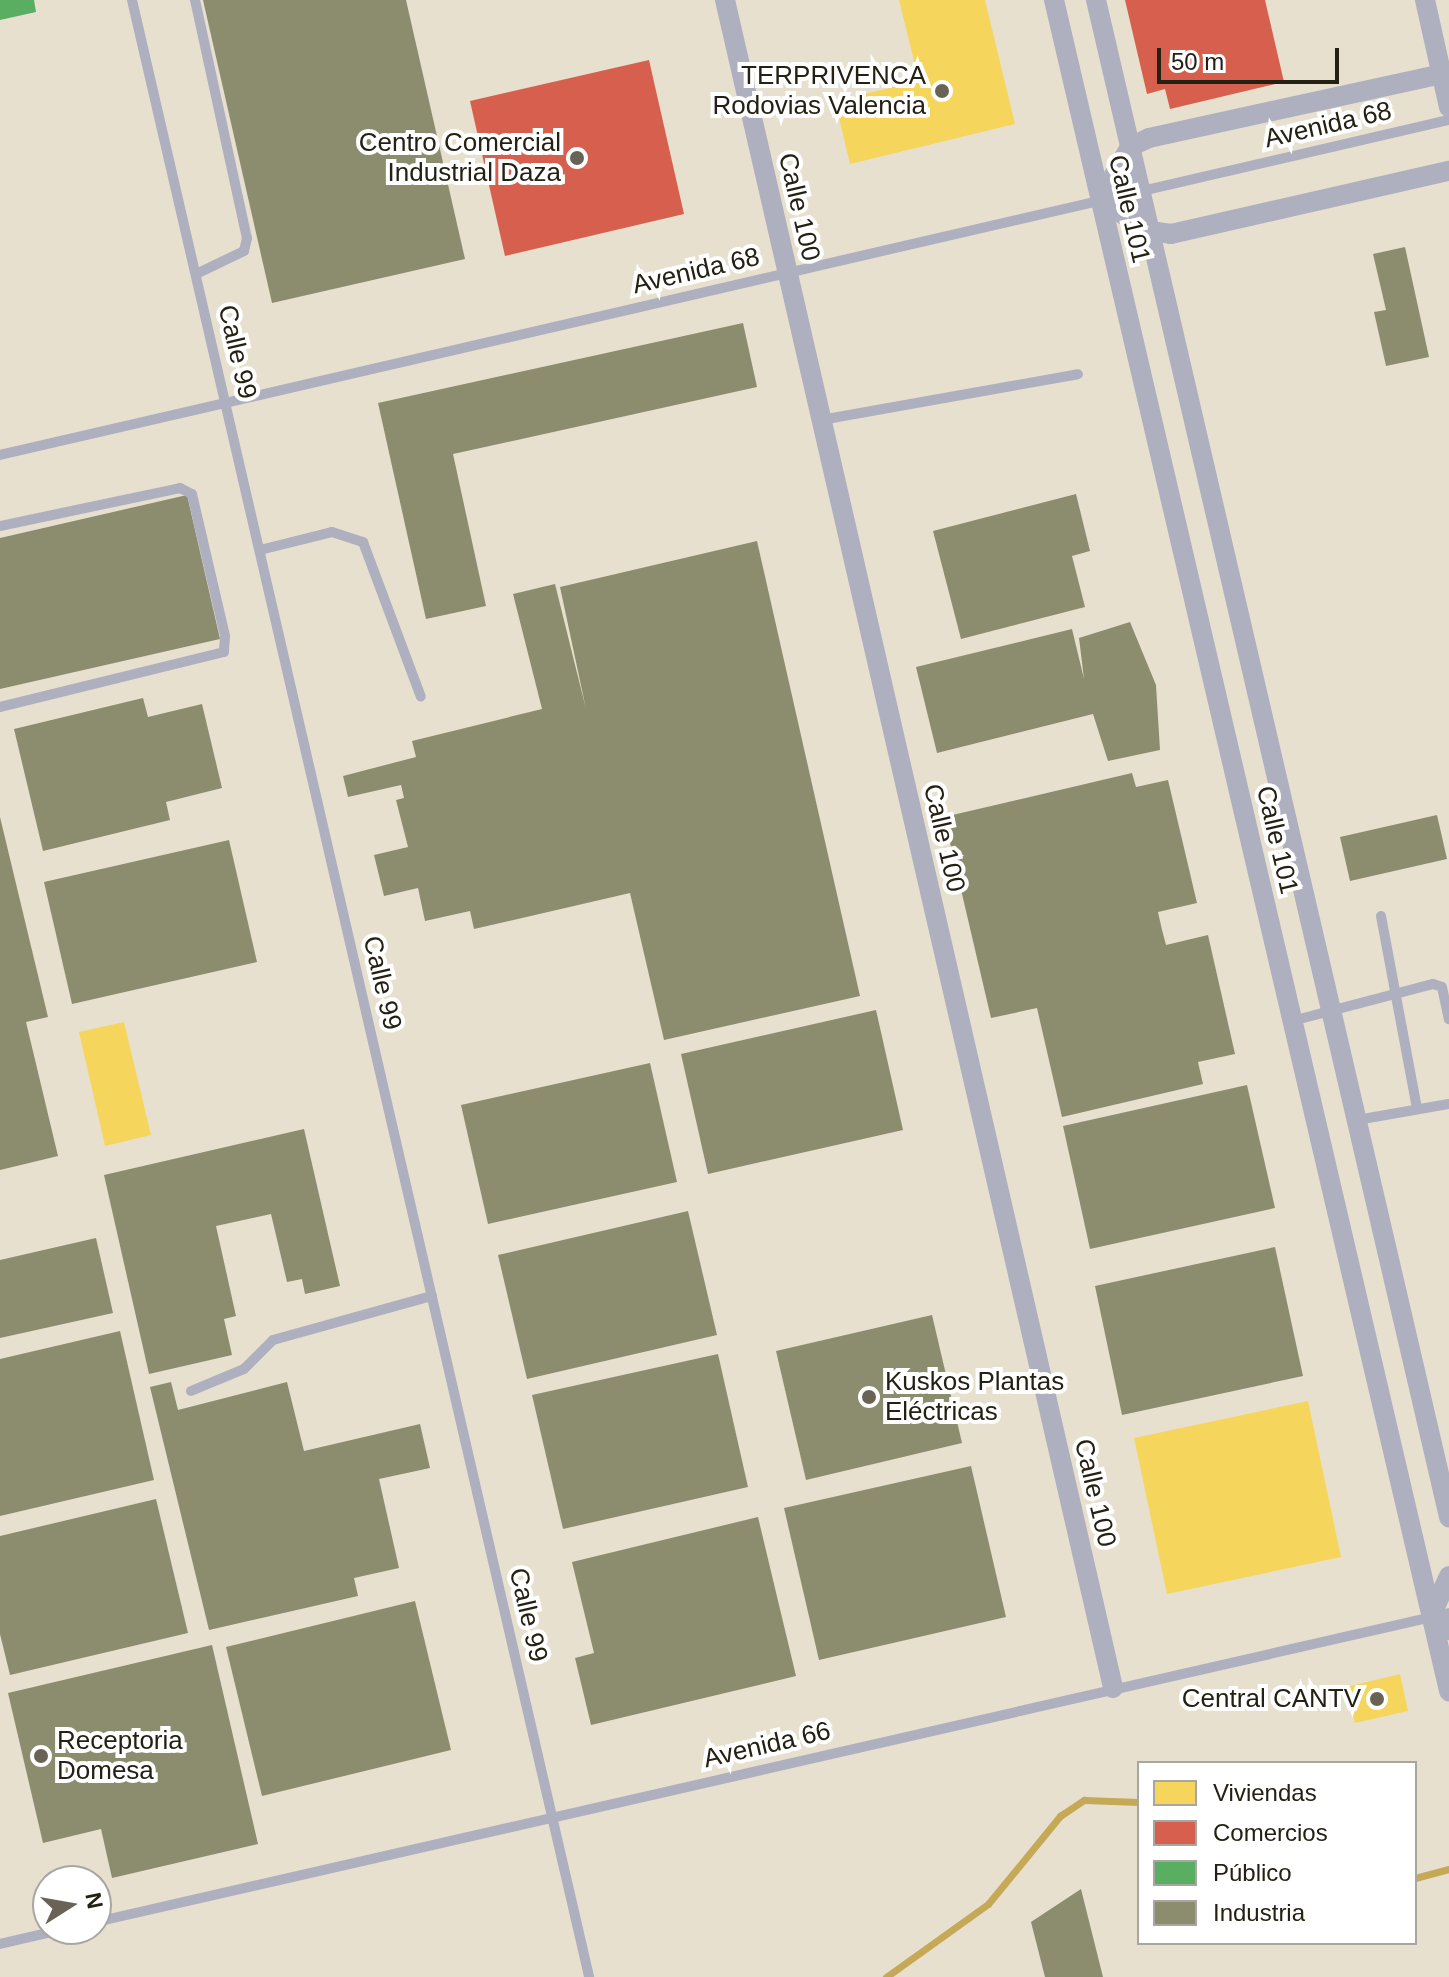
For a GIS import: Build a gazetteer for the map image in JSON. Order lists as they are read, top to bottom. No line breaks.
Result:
{"streets":{"street":["Calle 100","Calle 101"],"lane":["Avenida 68","Calle 99","Avenida 66"]},"crossings":[["Avenida 68","Calle 100"],["Avenida 68","Calle 101"],["Avenida 68","Calle 99"],["Calle 100","Avenida 66"],["Calle 101","Avenida 66"],["Calle 99","Avenida 66"]],"places":["TERPRIVENCA Rodovias Valencia","Centro Comercial Industrial Daza","Kuskos Plantas Eléctricas","Central CANTV","Receptoria Domesa"],"legend":["Viviendas","Comercios","Público","Industria"],"scale_bar":"50 m","north":"right"}
